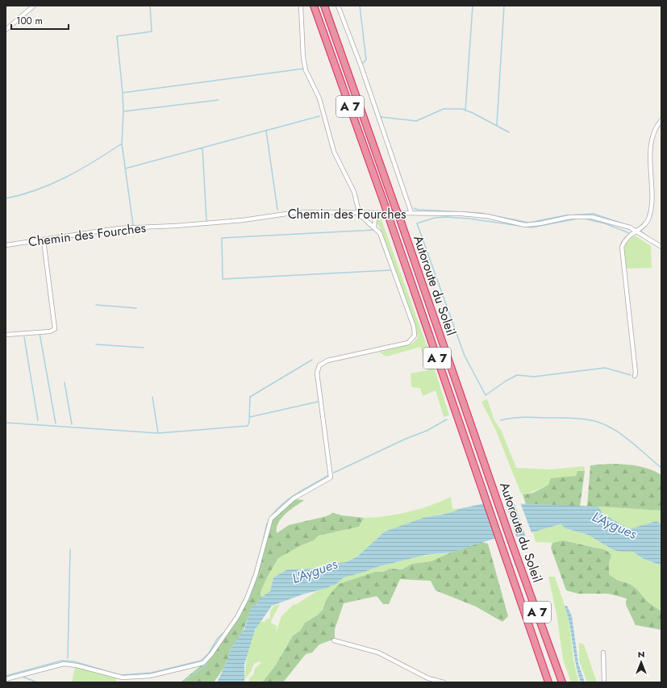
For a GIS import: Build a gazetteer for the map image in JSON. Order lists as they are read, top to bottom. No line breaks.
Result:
{"streets":{"highway":["A 7","Autoroute du Soleil"],"street":["Chemin des Fourches"]},"water":["L'Aygues"],"scale_bar":"100 m","north":"top"}
